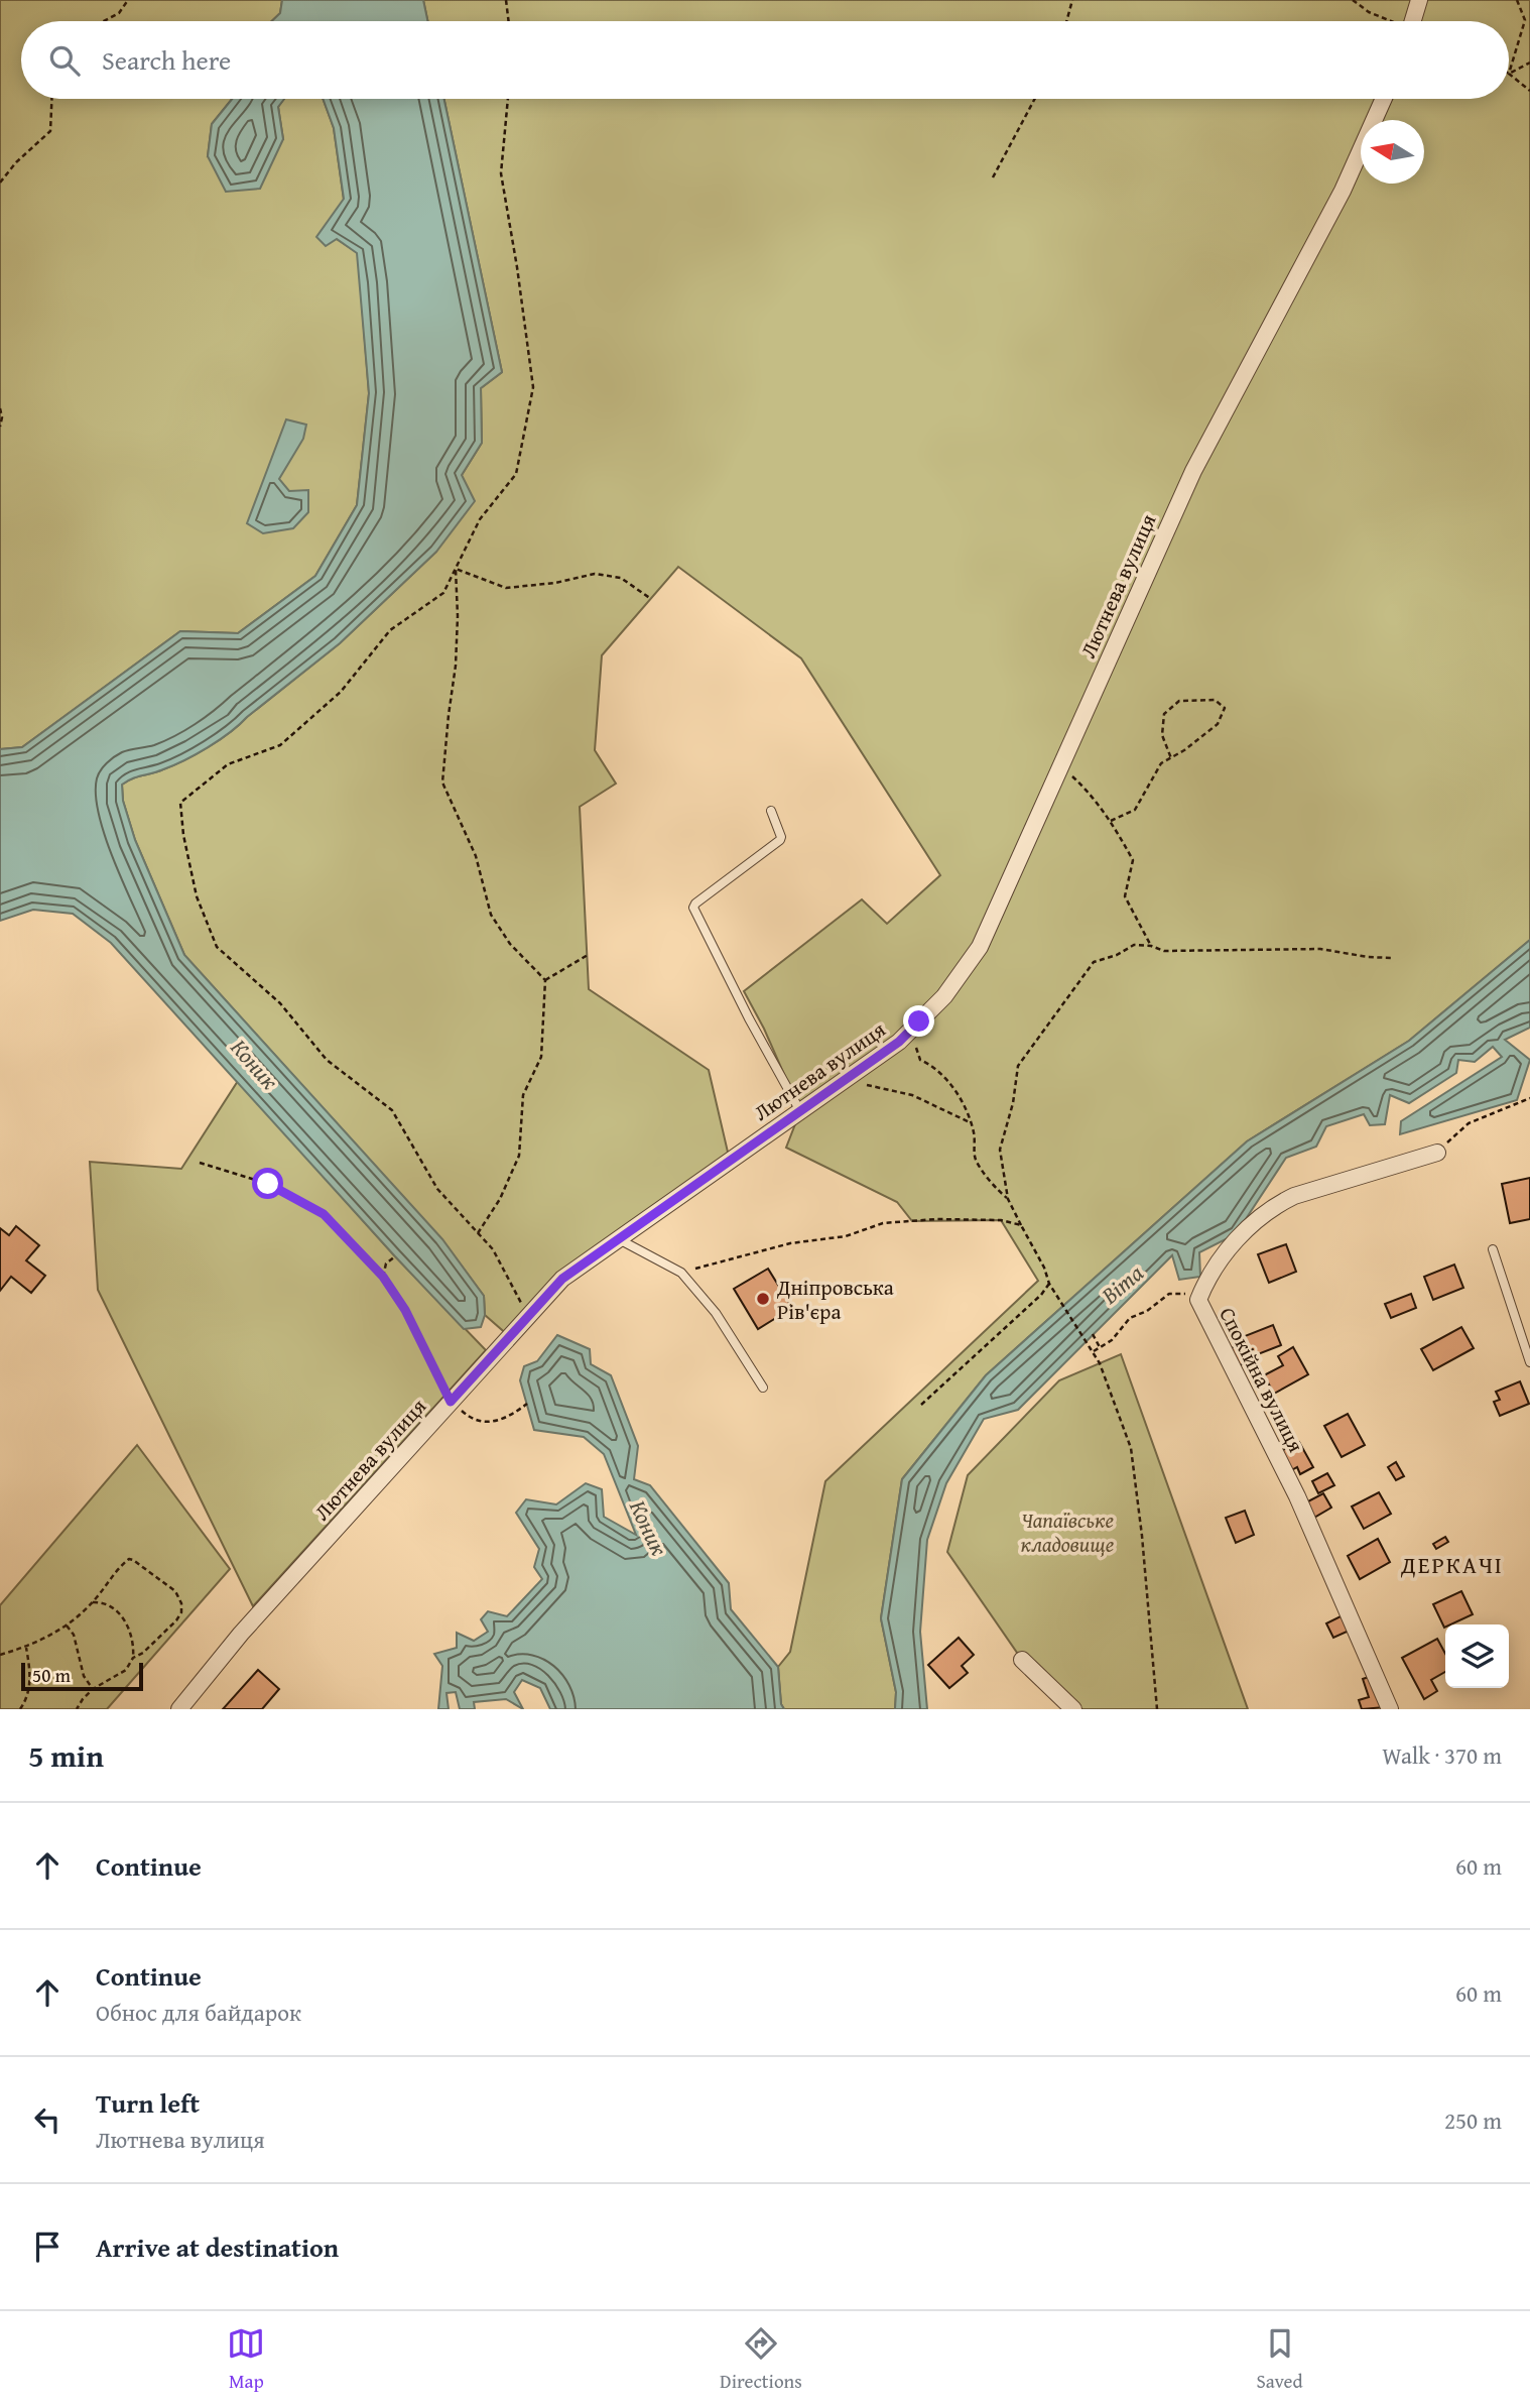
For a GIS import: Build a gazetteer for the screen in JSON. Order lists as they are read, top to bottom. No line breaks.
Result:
{"streets":{"street":["Лютнева вулиця","Спокійна вулиця"]},"districts":["ДЕРКАЧІ"],"water":["Коник","Віта"],"parks":["Чапаївське кладовище"],"places":["Дніпровська Рів'єра"],"scale_bar":"50 m","north":"left","page":{"search":"Search here","scale":"50 m","heading":["5 min","Walk · 370 m"],"list":[["Continue","60 m"],["Continue","Обнос для байдарок","60 m"],["Turn left","Лютнева вулиця","250 m"],"Arrive at destination"],"nav":["Map","Directions","Saved"]}}
